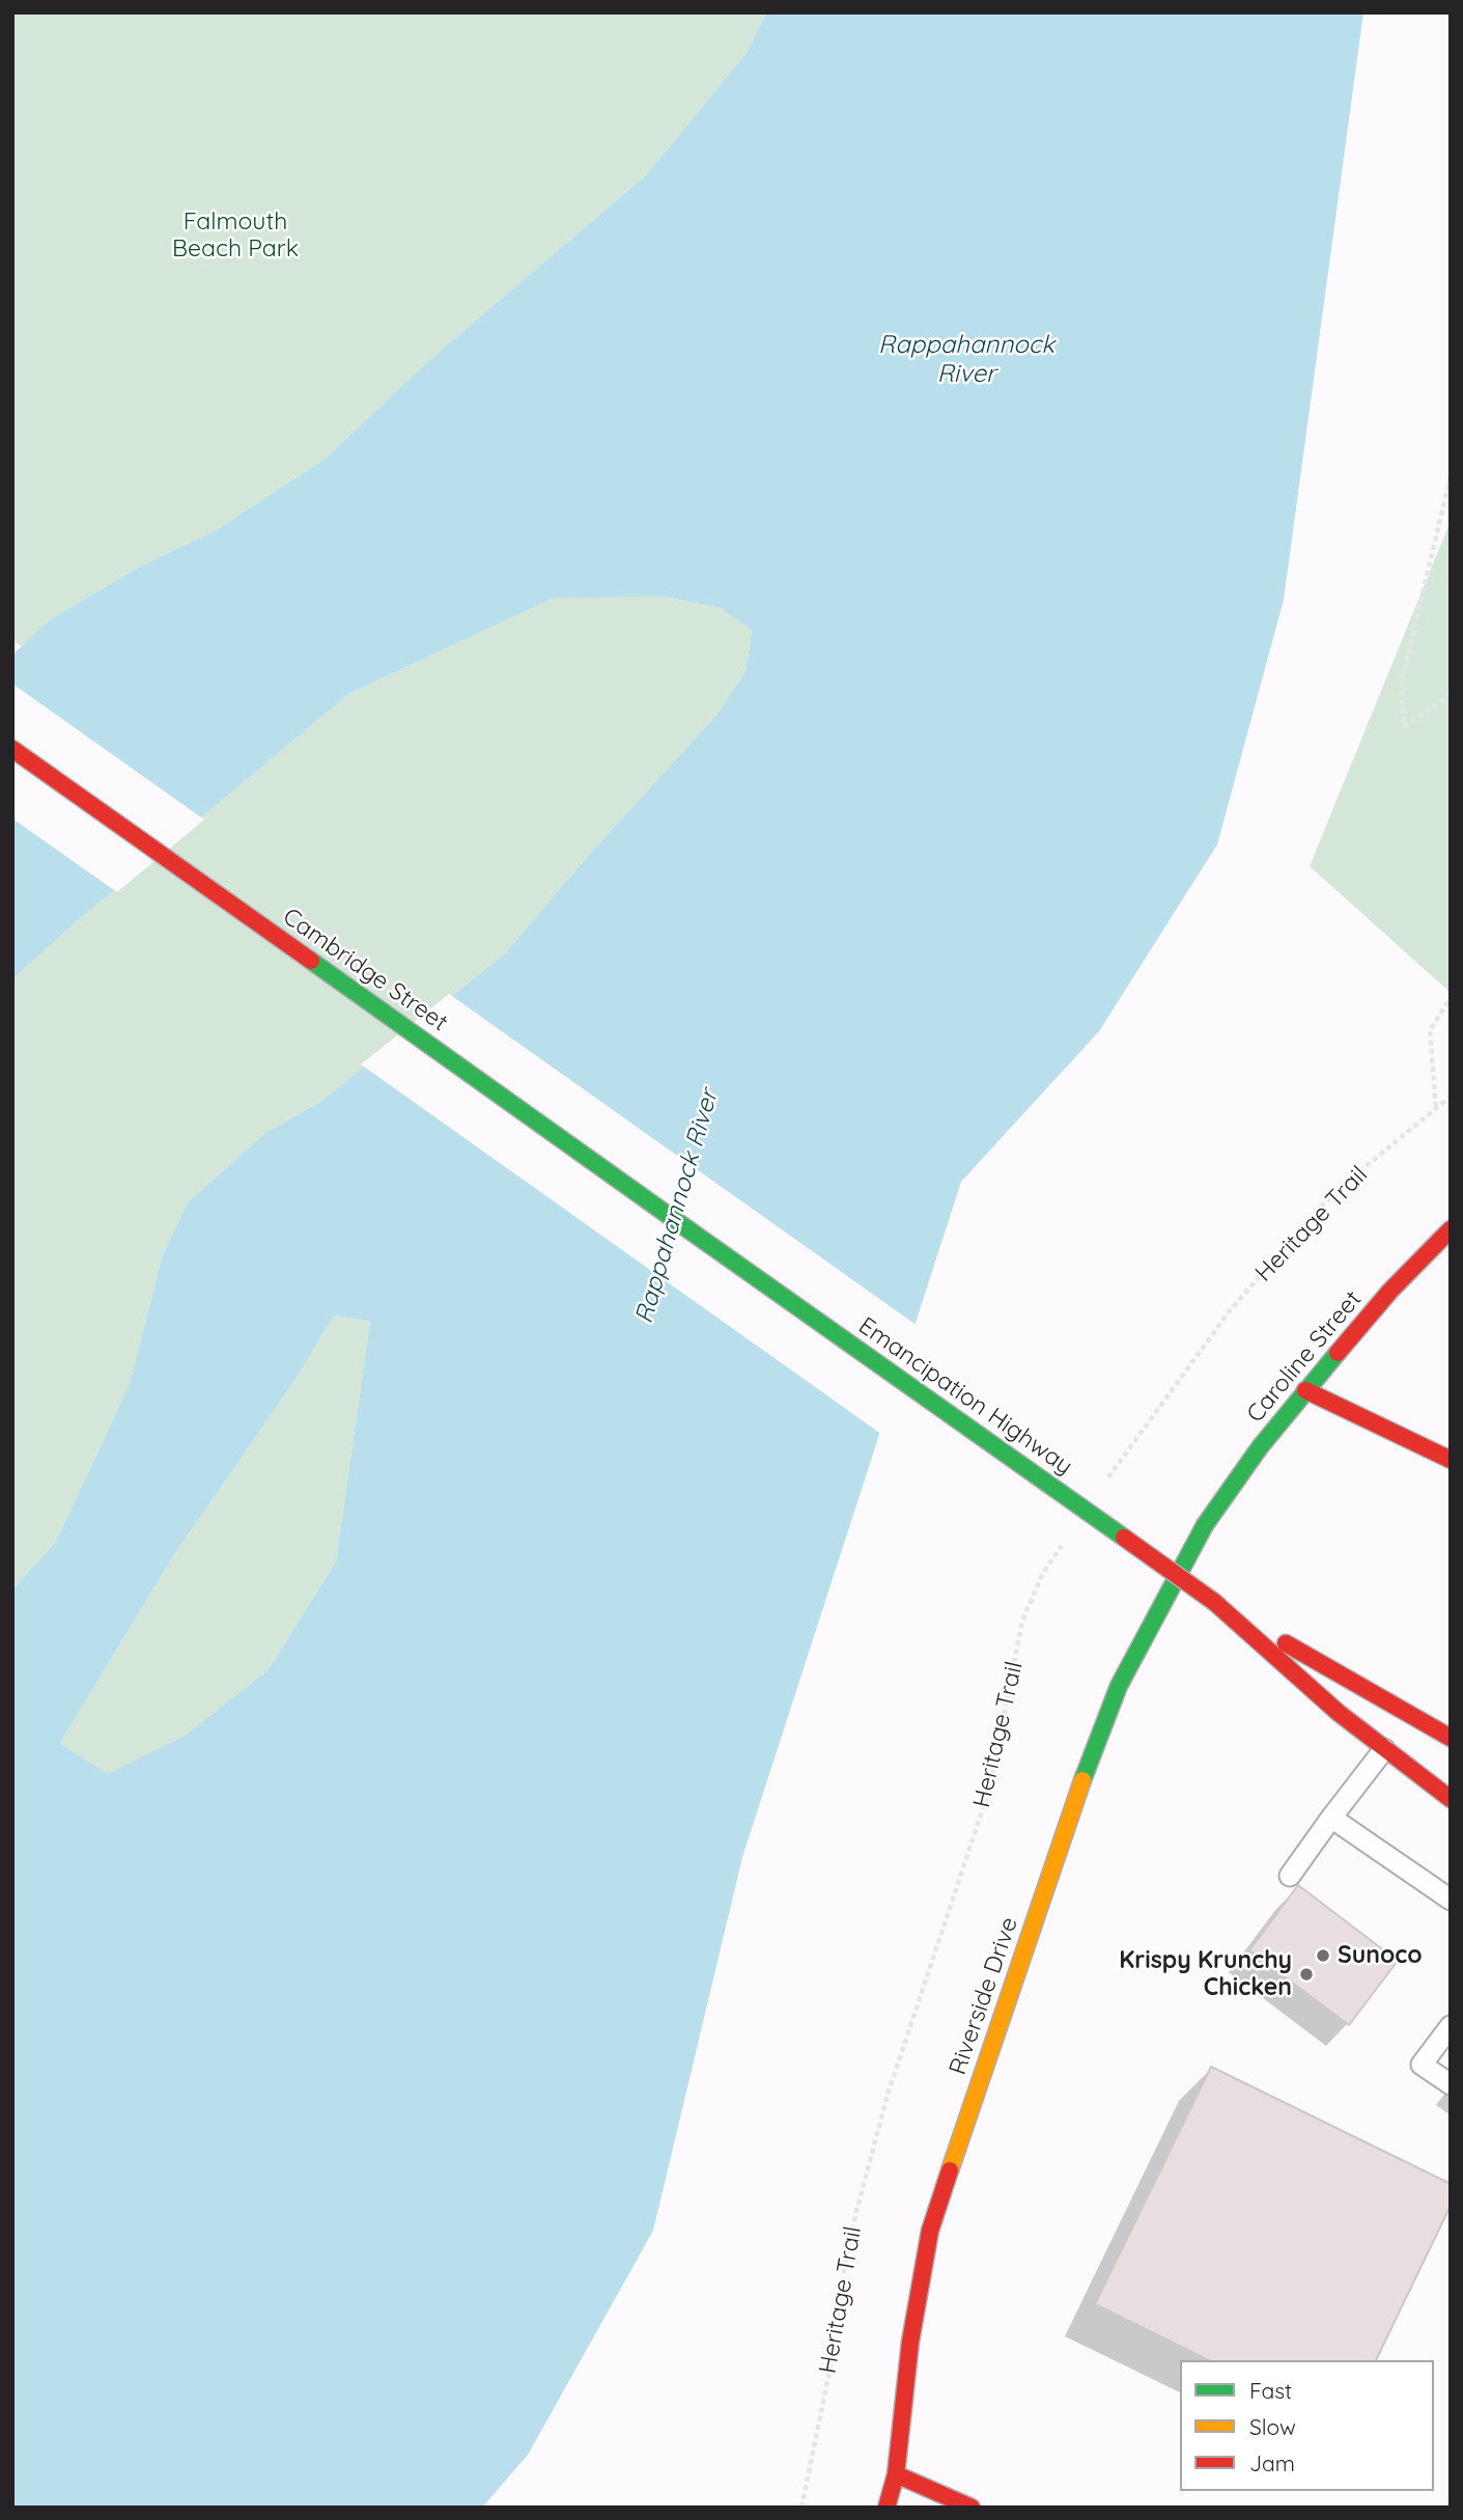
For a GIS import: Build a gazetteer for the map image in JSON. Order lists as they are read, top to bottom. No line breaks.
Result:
{"streets":{"main road":["Cambridge Street","Caroline Street","Emancipation Highway","Riverside Drive"],"path":["Heritage Trail"]},"crossings":[["Cambridge Street","Emancipation Highway"],["Caroline Street","Riverside Drive"]],"water":["Rappahannock River"],"parks":["Falmouth Beach Park"],"places":["Sunoco","Krispy Krunchy Chicken"],"legend":["Fast","Slow","Jam"]}
